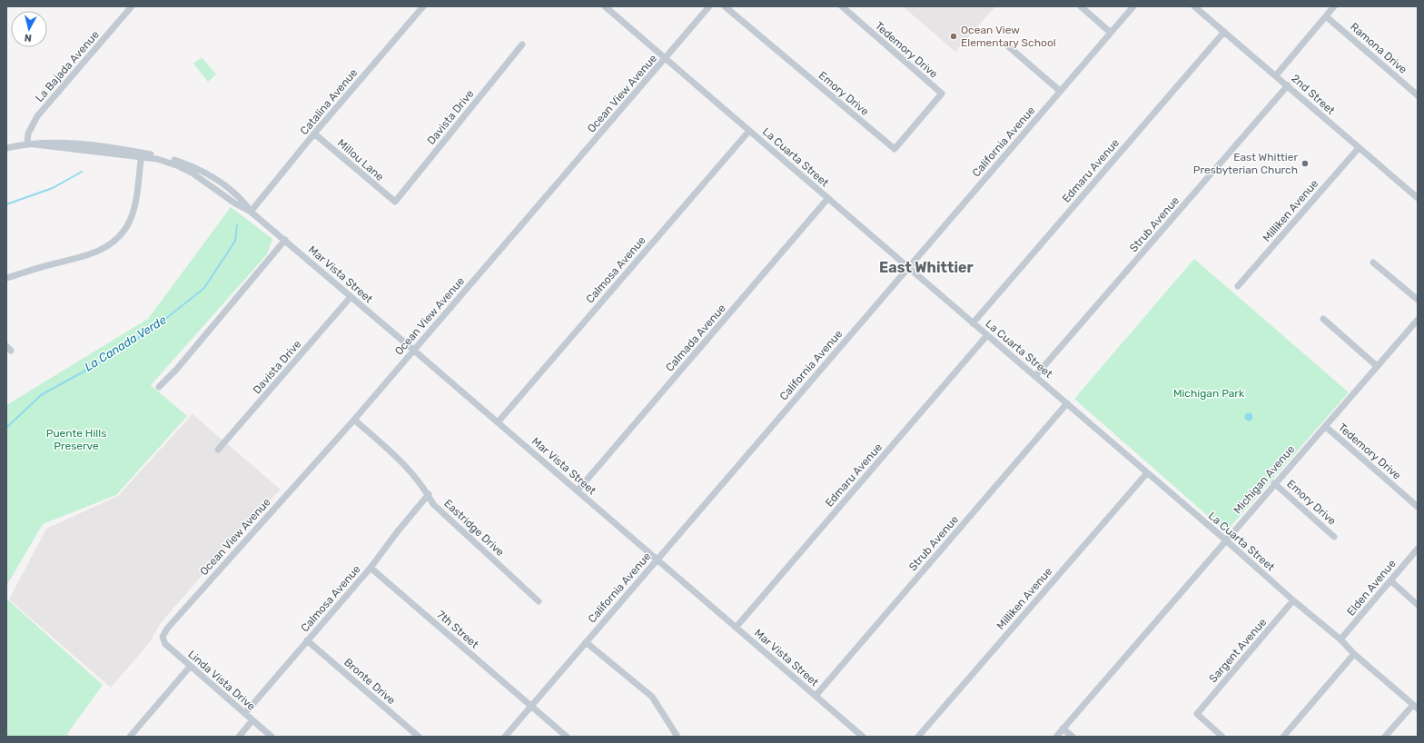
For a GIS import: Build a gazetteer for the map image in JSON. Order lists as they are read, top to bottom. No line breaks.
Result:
{"streets":{"street":["Ramona Drive","Tedemory Drive","La Bajada Avenue","Ocean View Avenue","Emory Drive","2nd Street","Catalina Avenue","Davista Drive","California Avenue","La Cuarta Street","Millou Lane","Edmaru Avenue","Milliken Avenue","Strub Avenue","Calmosa Avenue","Mar Vista Street","Calmada Avenue","Michigan Avenue","Eastridge Drive","Elden Avenue","7th Street","Sargent Avenue","Linda Vista Drive","Bronte Drive"]},"crossings":[["Tedemory Drive","Emory Drive"],["Tedemory Drive","Michigan Avenue"],["La Bajada Avenue","Mar Vista Street"],["Ocean View Avenue","La Cuarta Street"],["Ocean View Avenue","Mar Vista Street"],["Ocean View Avenue","Eastridge Drive"],["Ocean View Avenue","Linda Vista Drive"],["Emory Drive","Michigan Avenue"],["2nd Street","Edmaru Avenue"],["2nd Street","Milliken Avenue"],["2nd Street","Strub Avenue"],["Catalina Avenue","Millou Lane"],["Catalina Avenue","Mar Vista Street"],["Davista Drive","Millou Lane"],["Davista Drive","Mar Vista Street"],["California Avenue","La Cuarta Street"],["California Avenue","Mar Vista Street"],["California Avenue","7th Street"],["La Cuarta Street","Edmaru Avenue"],["La Cuarta Street","Milliken Avenue"],["La Cuarta Street","Strub Avenue"],["La Cuarta Street","Calmosa Avenue"],["La Cuarta Street","Calmada Avenue"],["La Cuarta Street","Michigan Avenue"],["La Cuarta Street","Elden Avenue"],["La Cuarta Street","Sargent Avenue"],["Edmaru Avenue","Mar Vista Street"],["Strub Avenue","Mar Vista Street"],["Calmosa Avenue","Mar Vista Street"],["Calmosa Avenue","Eastridge Drive"],["Calmosa Avenue","7th Street"],["Calmosa Avenue","Linda Vista Drive"],["Calmosa Avenue","Bronte Drive"],["Mar Vista Street","Calmada Avenue"]],"districts":["East Whittier"],"water":["La Canada Verde"],"parks":["Michigan Park","Puente Hills Preserve"],"places":["Ocean View Elementary School","East Whittier Presbyterian Church"],"north":"bottom"}
